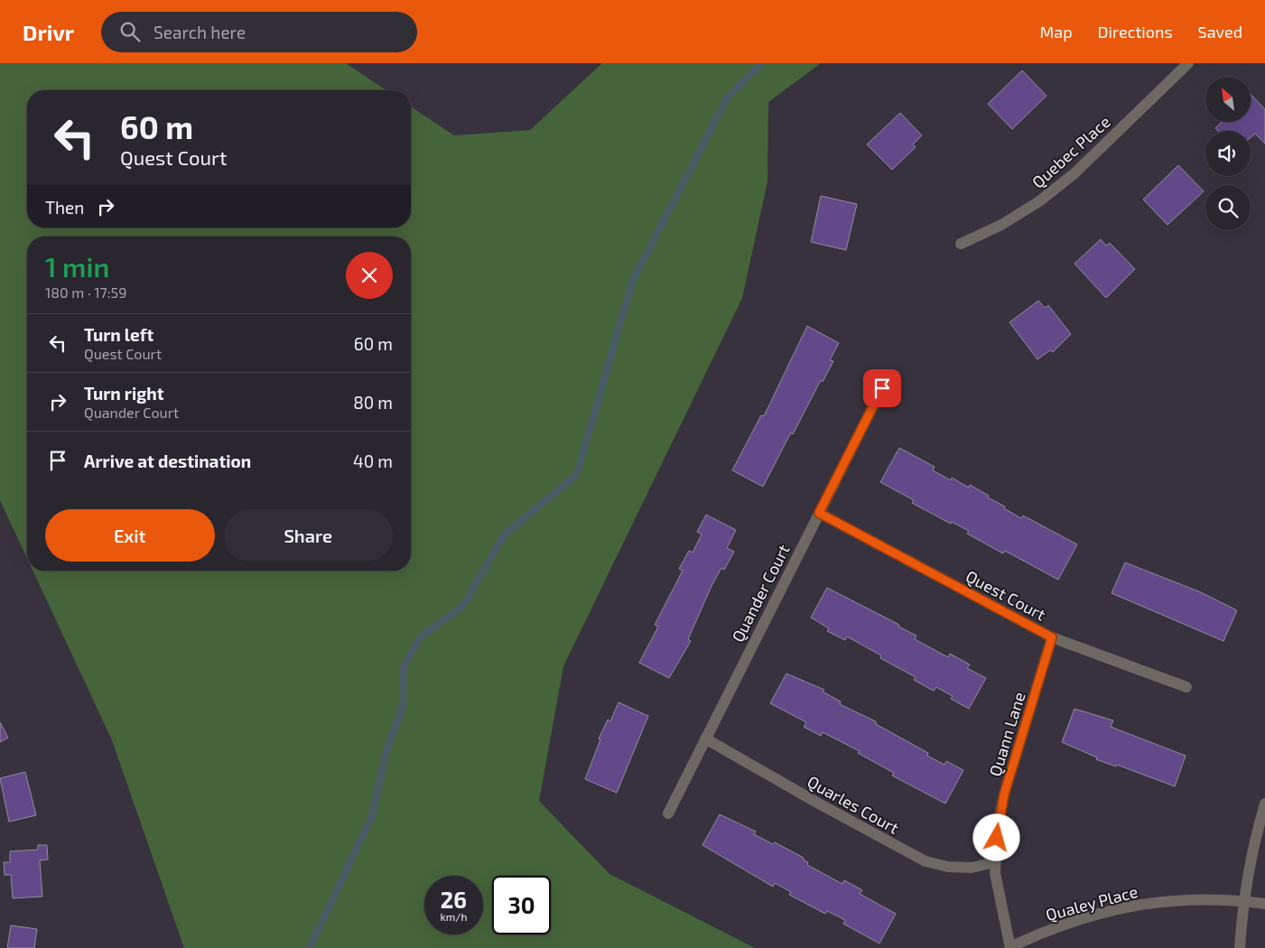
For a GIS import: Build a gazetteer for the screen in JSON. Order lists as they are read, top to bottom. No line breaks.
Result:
{"streets":{"street":["Quebec Place","Quander Court","Quest Court","Quann Lane","Quarles Court","Qualey Place"]},"crossings":[["Quander Court","Quest Court"],["Quander Court","Quarles Court"],["Quest Court","Quann Lane"],["Quann Lane","Quarles Court"],["Quann Lane","Qualey Place"]],"north":"top left","page":{"header":"Drivr","search":"Search here","nav":["Map","Directions","Saved"],"turn":["60 m","Quest Court"],"then":"Then","heading":["1 min","180 m · 17:59"],"list":[{"name":"Turn left","note":"Quest Court","value":"60 m"},{"name":"Turn right","note":"Quander Court","value":"80 m"},{"name":"Arrive at destination","value":"40 m"}],"buttons":["Exit","Share"],"speed":"26 km/h","limit":"30"}}
